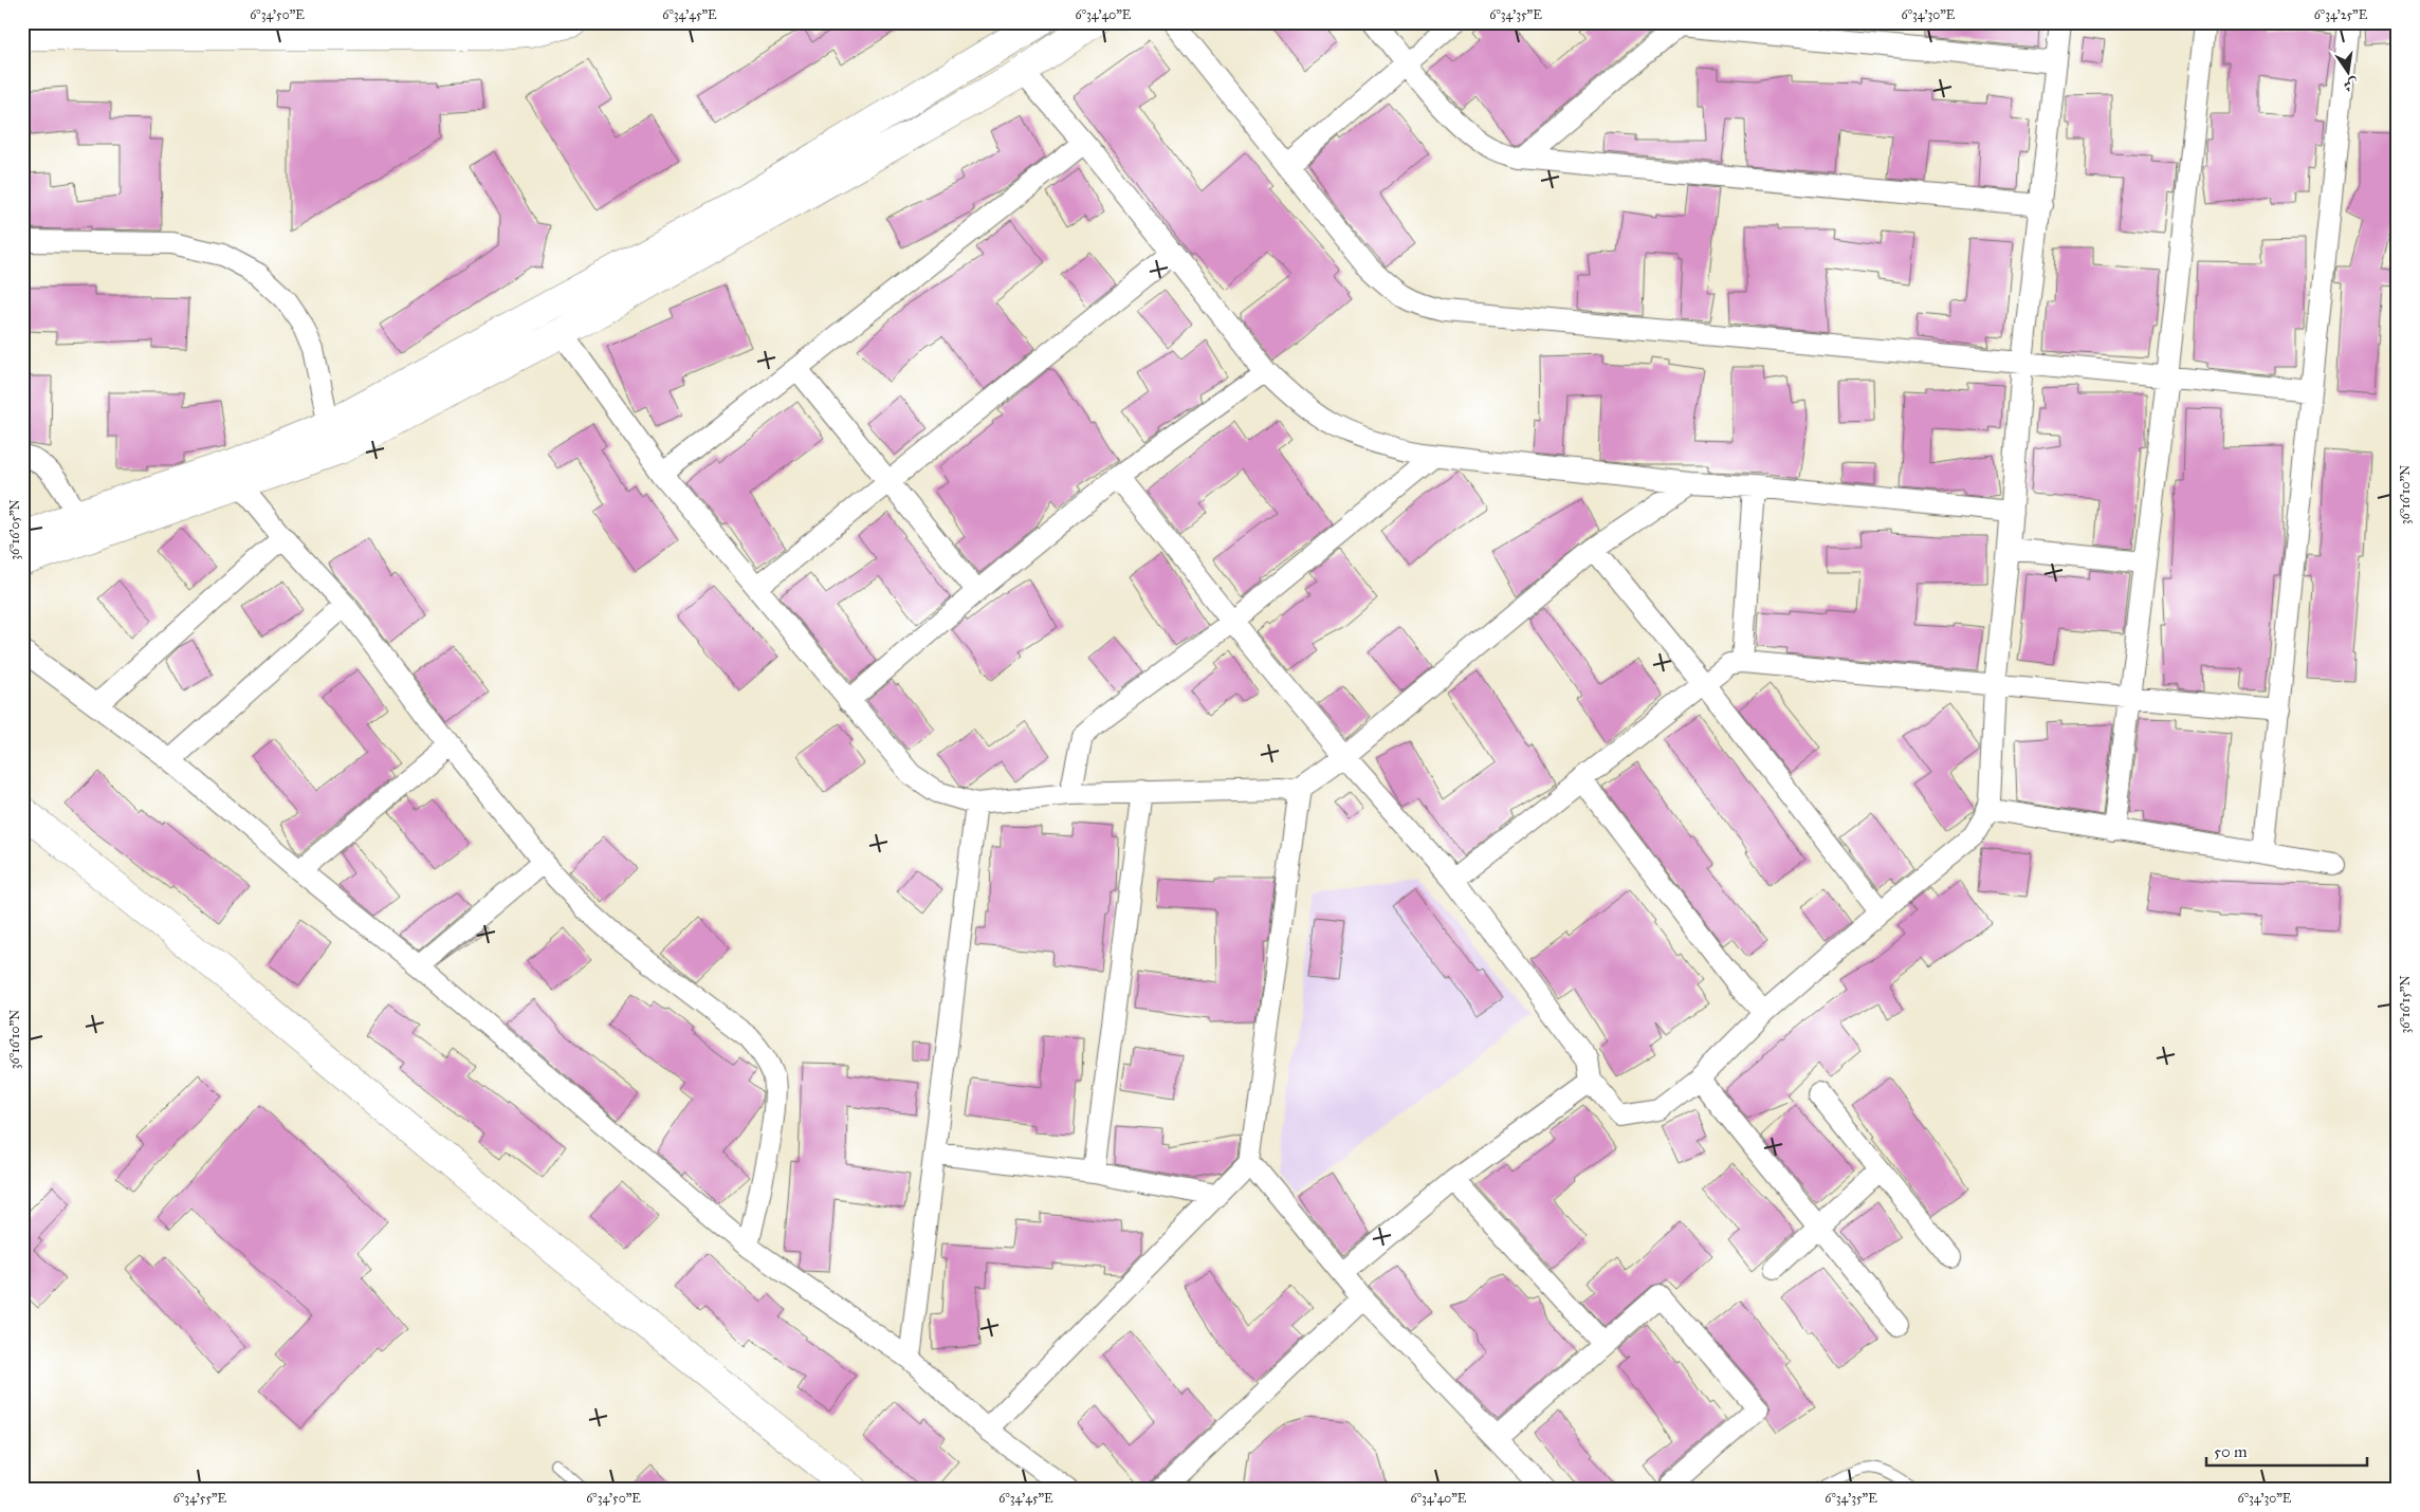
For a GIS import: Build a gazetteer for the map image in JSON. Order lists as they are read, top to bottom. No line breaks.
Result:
{"scale_bar":"50 m","north":"bottom","coordinates":["6°34'50\"E","6°34'45\"E","6°34'40\"E","6°34'35\"E","6°34'30\"E","6°34'25\"E","36°16'10\"N","36°16'05\"N","36°16'15\"N","6°34'55\"E"]}
